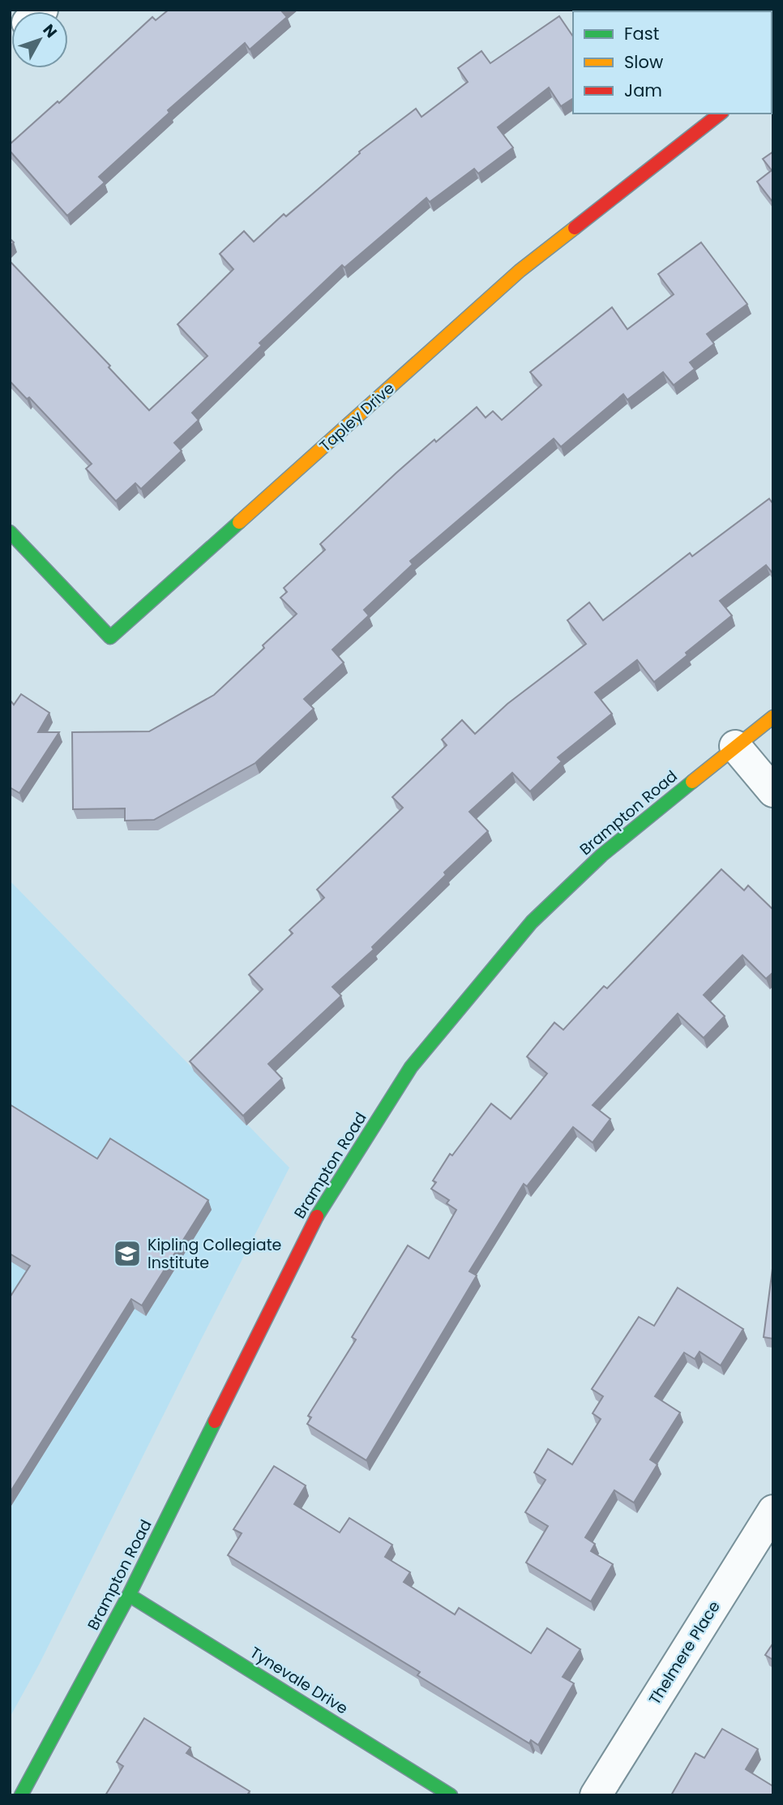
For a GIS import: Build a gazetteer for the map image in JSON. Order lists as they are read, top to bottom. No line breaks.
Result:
{"streets":{"street":["Tapley Drive","Brampton Road","Thelmere Place","Tynevale Drive"]},"crossings":[["Brampton Road","Tynevale Drive"]],"places":{"school or university":["Kipling Collegiate Institute"]},"legend":["Fast","Slow","Jam"],"north":"top right"}
